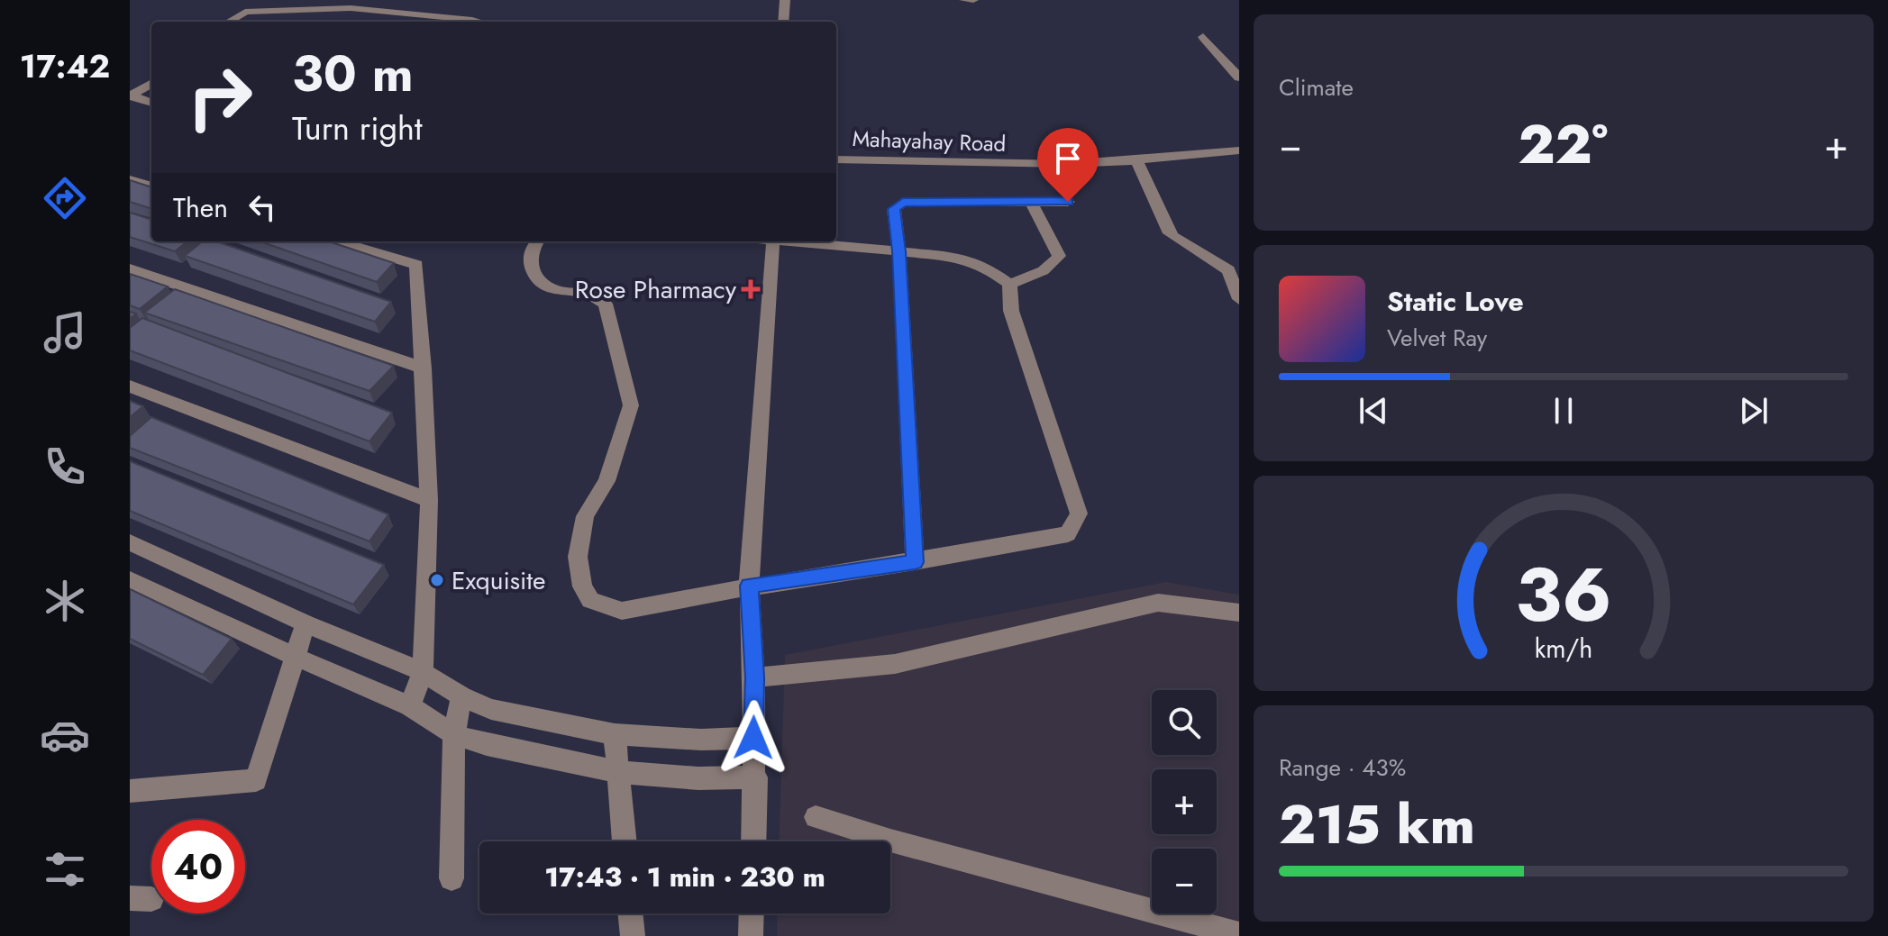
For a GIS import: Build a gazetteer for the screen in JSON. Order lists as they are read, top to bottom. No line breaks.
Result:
{"streets":{"street":["Mahayahay Road"]},"places":{"health":["Rose Pharmacy"],"other":["Exquisite"]},"page":{"tabs":"17:42","tile":["Climate",["Range · 43%","215 km"]],"turn":["30 m","Turn right"],"heat":["−","22°","+"],"then":"Then","song":["Static Love","Velvet Ray"],"map_buttons":["+","−"],"limit":"40","trip":"17:43 · 1 min · 230 m","gauge":["36","km/h"]}}
